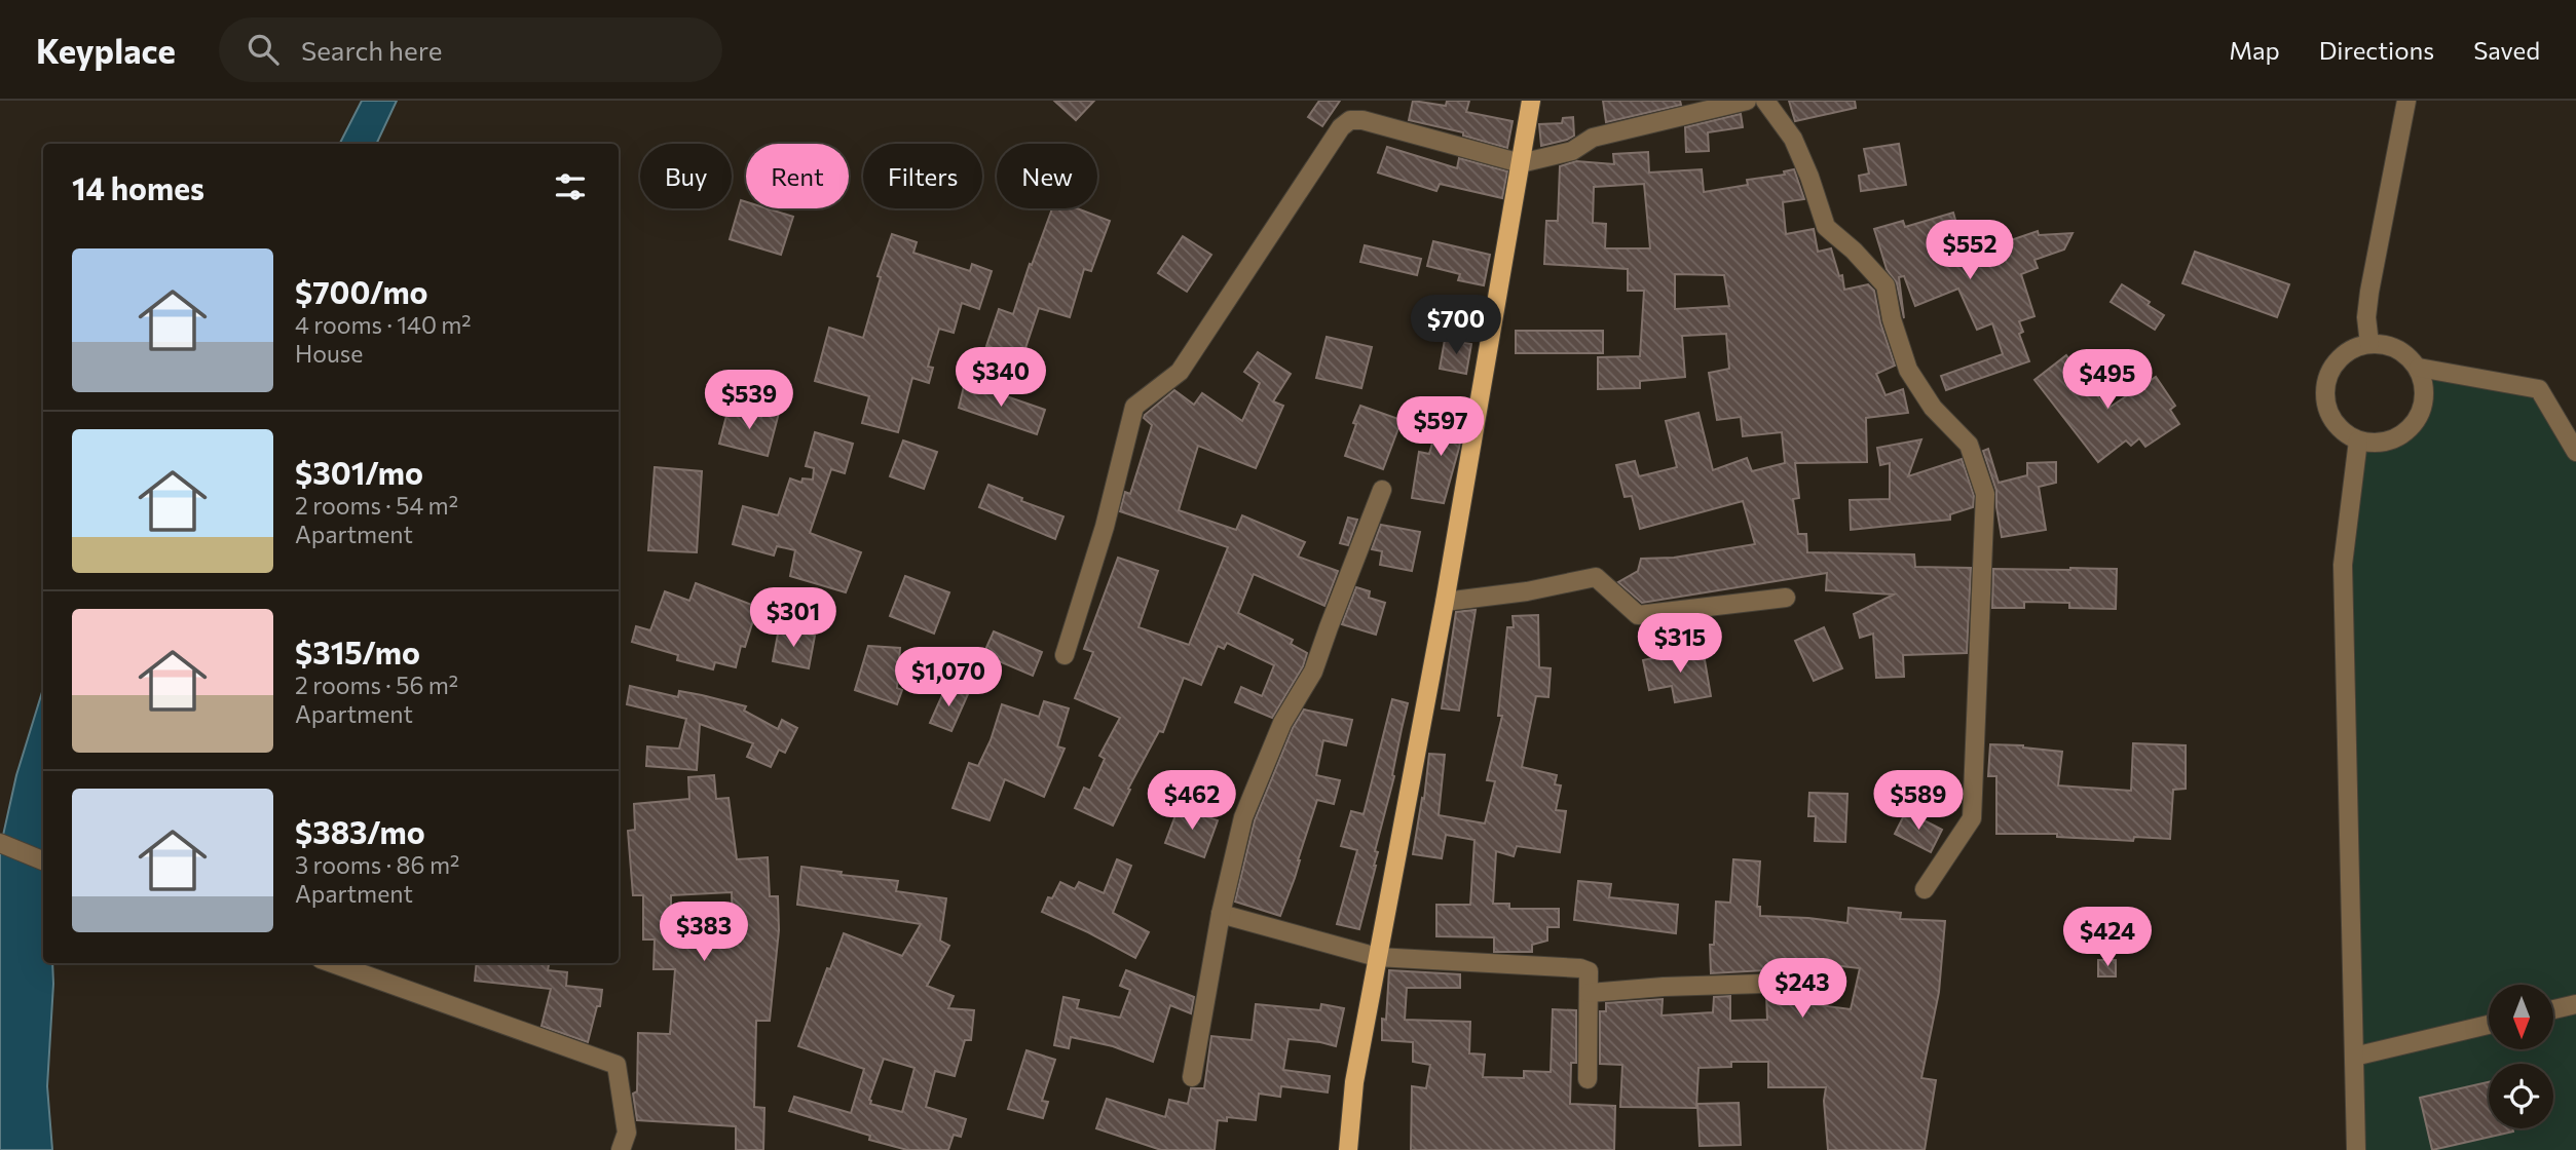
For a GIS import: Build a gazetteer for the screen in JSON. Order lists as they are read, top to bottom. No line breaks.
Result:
{"north":"bottom","page":{"header":"Keyplace","search":"Search here","nav":["Map","Directions","Saved"],"chip":["Buy","Rent","Filters","New"],"heading":"14 homes","price":["$552","$700","$340","$495","$539","$597","$301","$315","$1,070","$462","$589","$383","$424","$243"],"list":[{"name":"$700/mo","note":"4 rooms · 140 m² · House"},{"name":"$301/mo","note":"2 rooms · 54 m² · Apartment"},{"name":"$315/mo","note":"2 rooms · 56 m² · Apartment"},{"name":"$383/mo","note":"3 rooms · 86 m² · Apartment"}]}}
